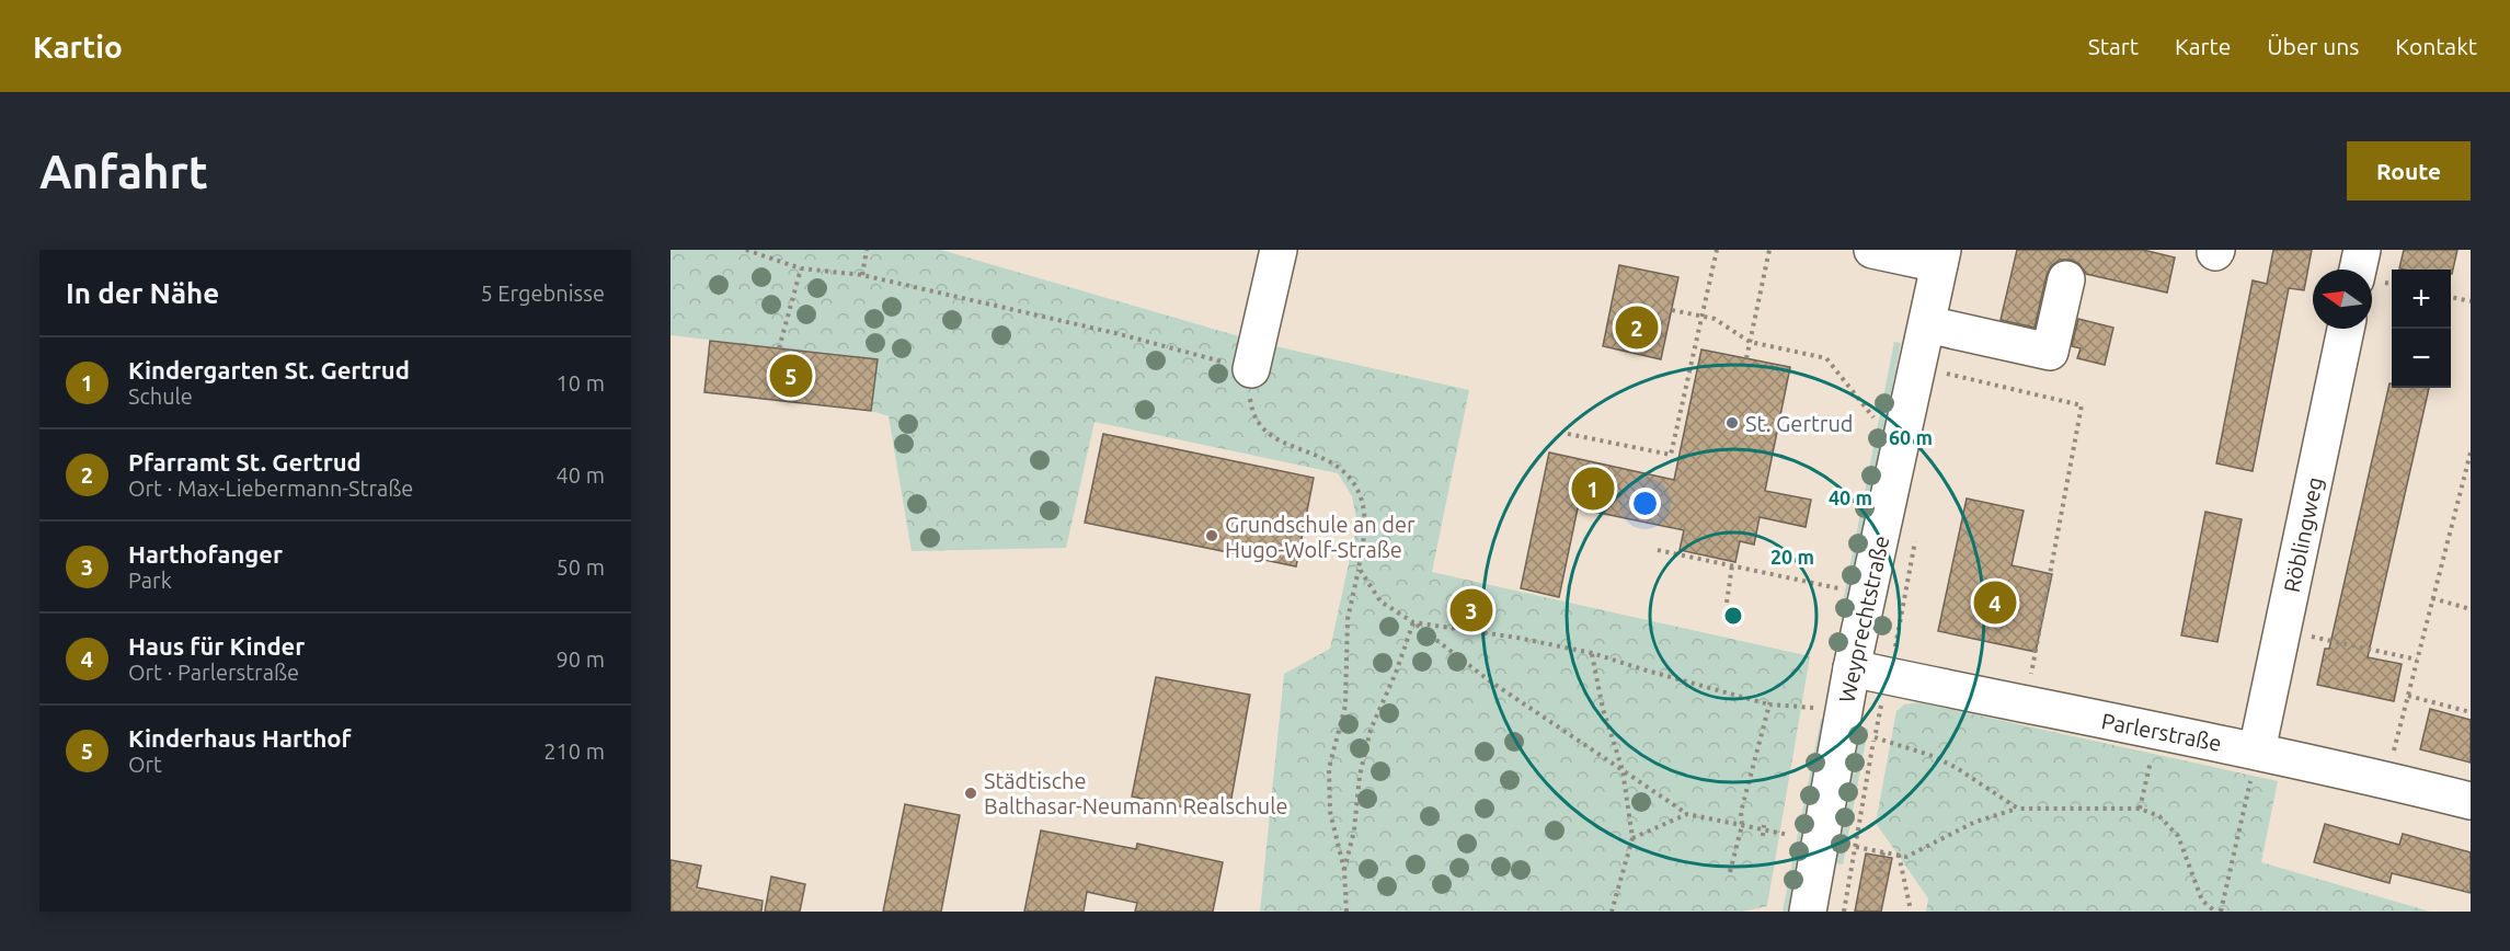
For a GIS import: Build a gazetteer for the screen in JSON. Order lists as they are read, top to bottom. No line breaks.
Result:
{"streets":{"street":["Röblingweg","Weyprechtstraße","Parlerstraße"]},"crossings":[["Röblingweg","Parlerstraße"],["Weyprechtstraße","Parlerstraße"]],"places":["St. Gertrud","Grundschule an der Hugo-Wolf-Straße","Städtische Balthasar-Neumann Realschule"],"north":"left","page":{"header":"Kartio","nav":["Start","Karte","Über uns","Kontakt"],"buttons":"Route","title":"Anfahrt","heading":["In der Nähe","5 Ergebnisse"],"map_buttons":["+","−"],"pins":["2","5","1","4","3"],"list":[{"mark":"1","name":"Kindergarten St. Gertrud","note":"Schule","value":"10 m"},{"mark":"2","name":"Pfarramt St. Gertrud","note":"Ort · Max-Liebermann-Straße","value":"40 m"},{"mark":"3","name":"Harthofanger","note":"Park","value":"50 m"},{"mark":"4","name":"Haus für Kinder","note":"Ort · Parlerstraße","value":"90 m"},{"mark":"5","name":"Kinderhaus Harthof","note":"Ort","value":"210 m"}]},"rings":["60 m","40 m","20 m"]}
